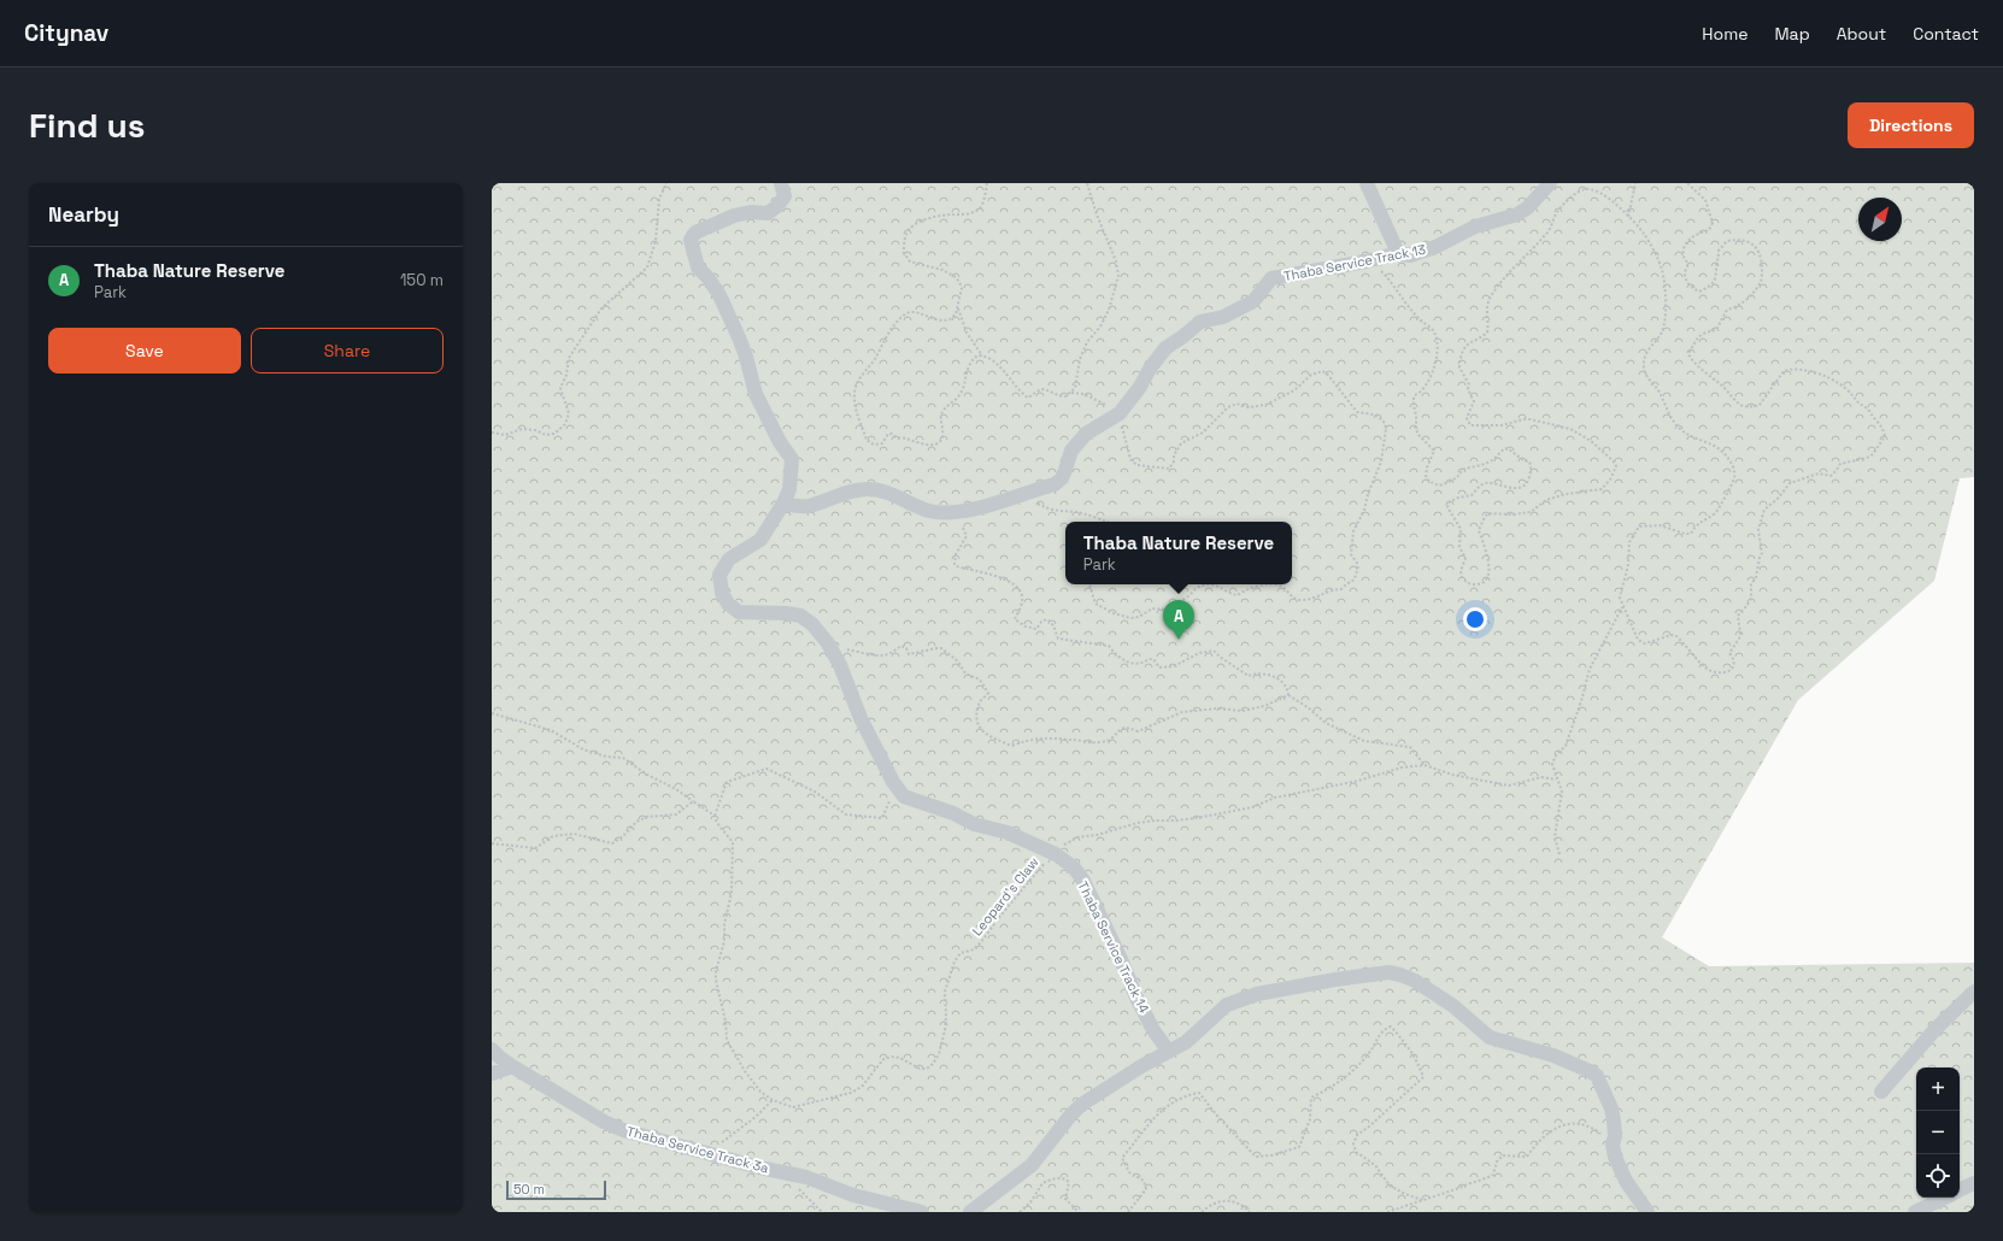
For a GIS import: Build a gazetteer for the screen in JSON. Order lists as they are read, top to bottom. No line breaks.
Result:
{"streets":{"street":["Thaba Service Track 13","Thaba Service Track 14","Thaba Service Track 3a"],"path":["Leopard's Claw"]},"crossings":[["Thaba Service Track 13","Thaba Service Track 14"],["Leopard's Claw","Thaba Service Track 14"]],"scale_bar":"50 m","north":"top right","page":{"header":"Citynav","nav":["Home","Map","About","Contact"],"buttons":["Directions",["Save","Share"]],"title":"Find us","heading":"Nearby","list":[{"mark":"A","name":"Thaba Nature Reserve","note":"Park","value":"150 m"}],"popup":["Thaba Nature Reserve","Park"],"pins":"A","map_buttons":["+","−"],"scale":"50 m"}}
